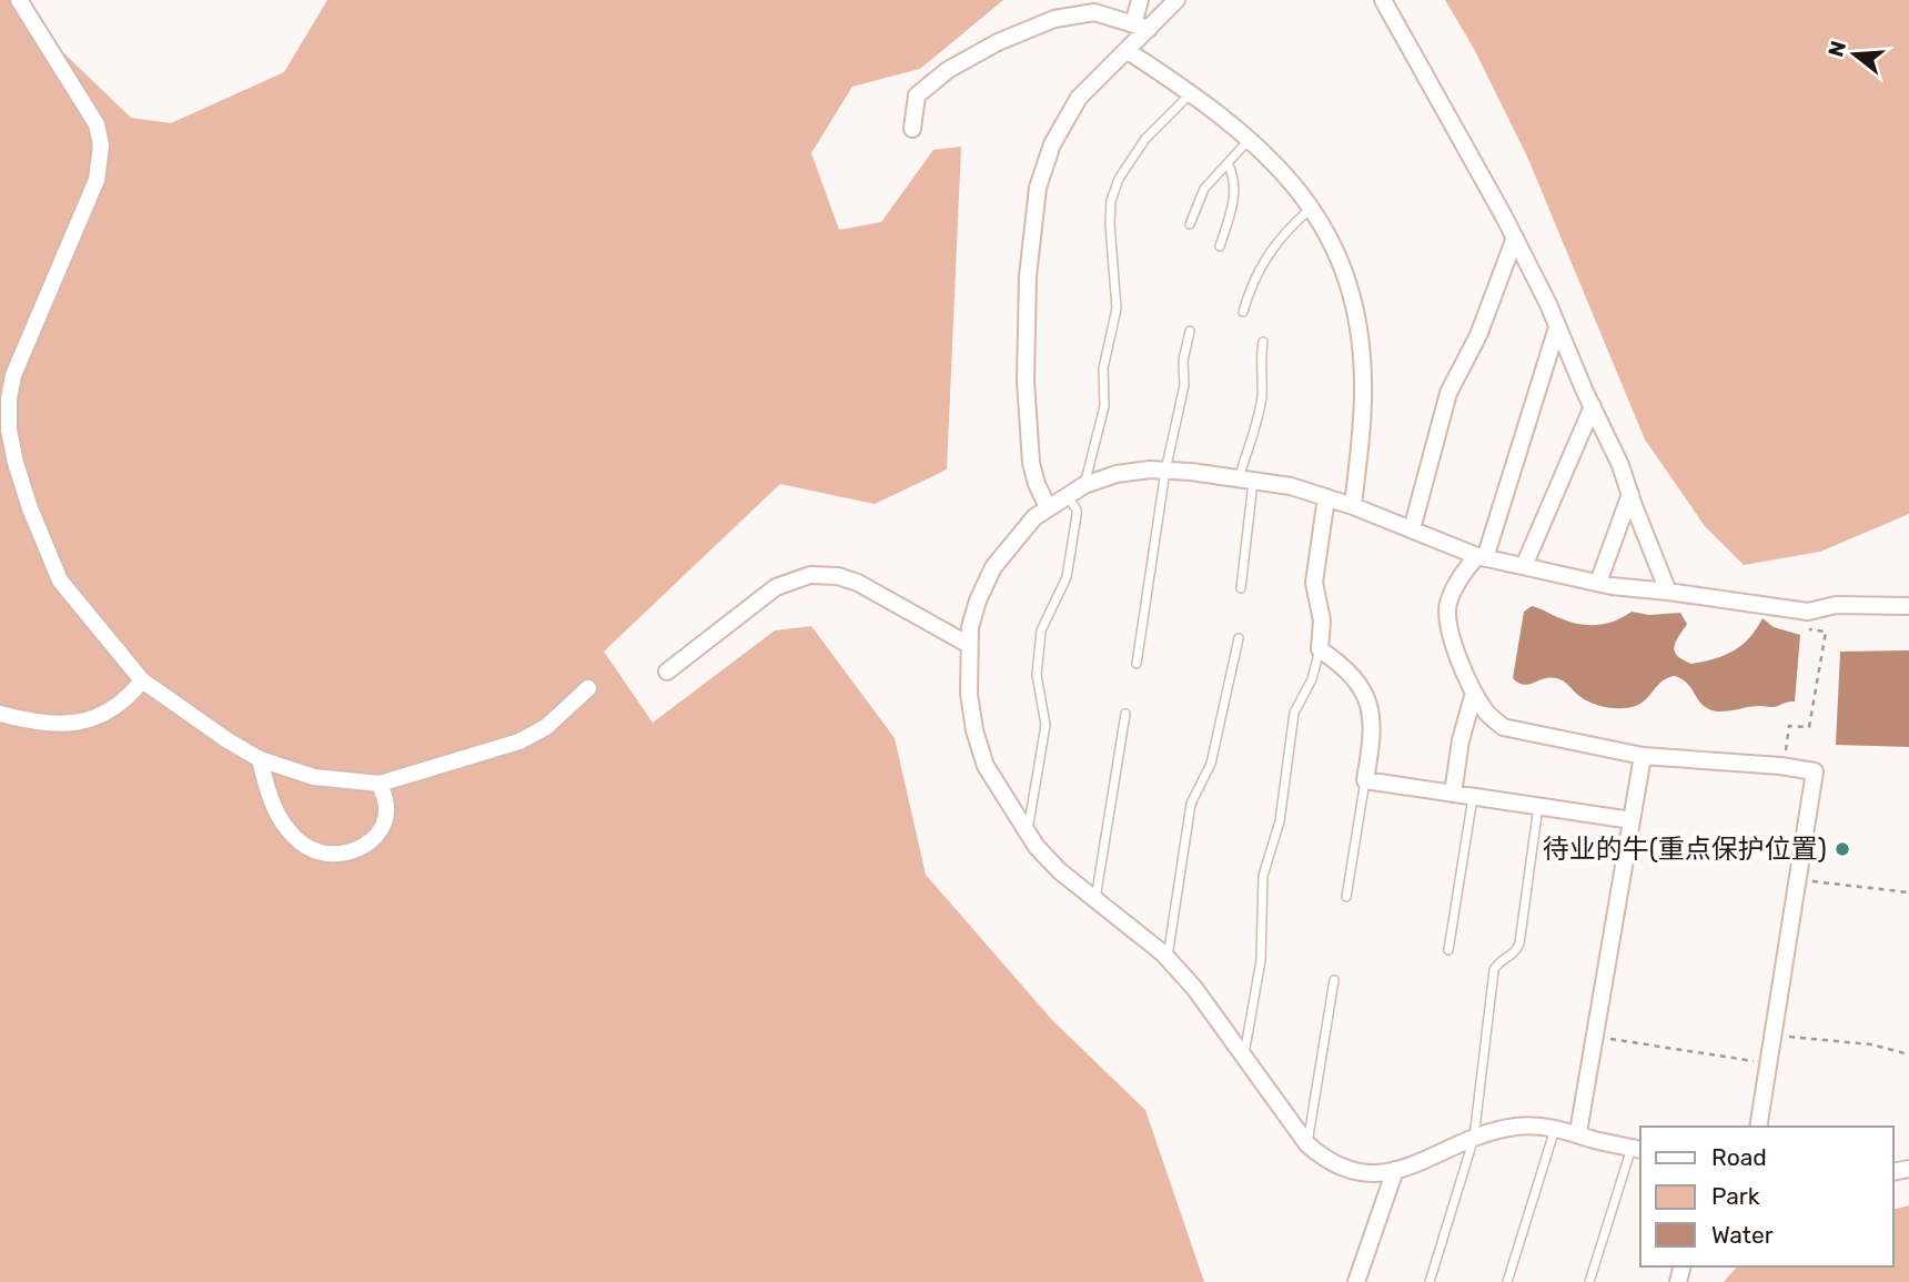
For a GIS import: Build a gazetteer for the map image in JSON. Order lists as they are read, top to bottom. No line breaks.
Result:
{"places":["待业的牛(重点保护位置)"],"legend":["Road","Park","Water"],"north":"left"}
